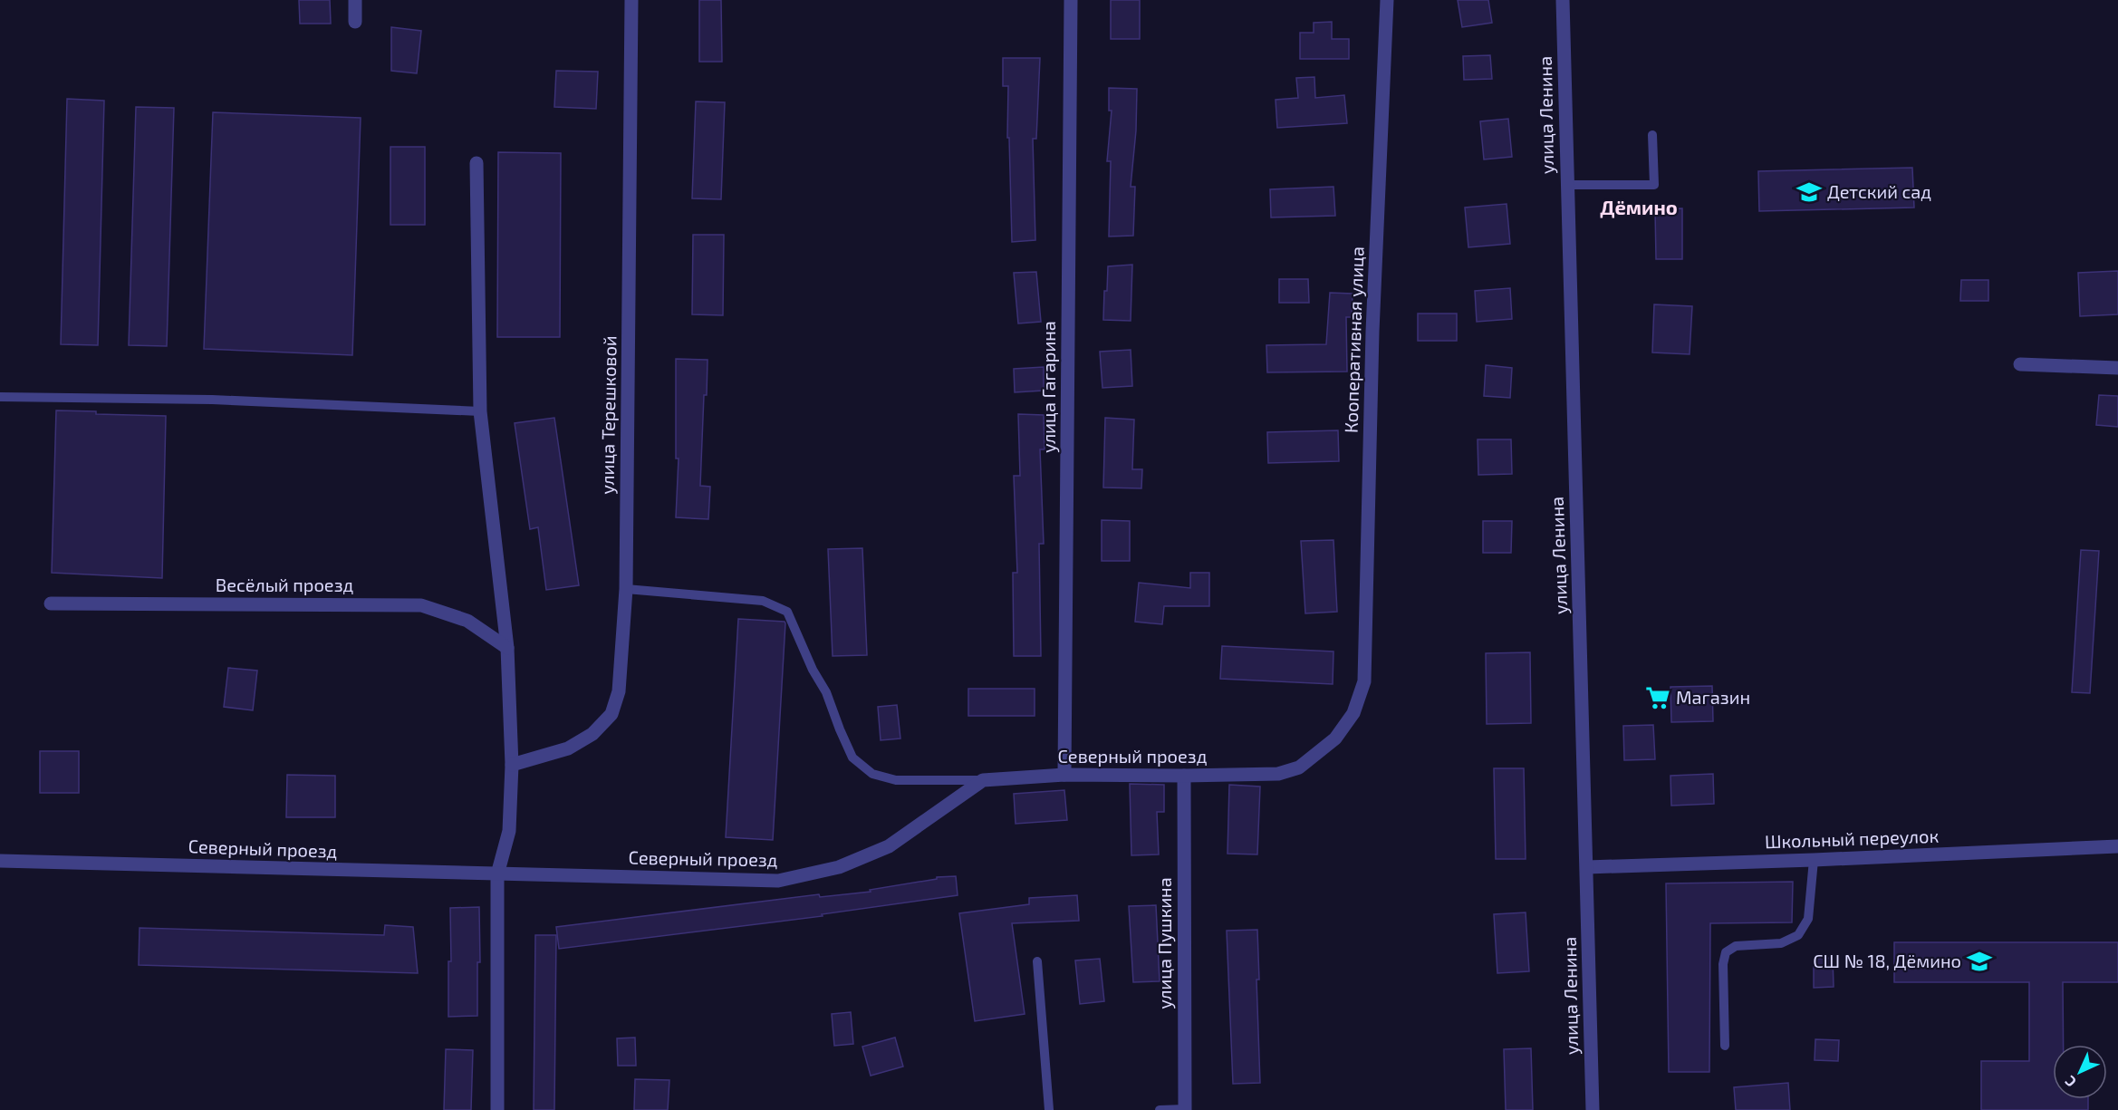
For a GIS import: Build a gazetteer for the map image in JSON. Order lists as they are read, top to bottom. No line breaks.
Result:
{"streets":{"street":["улица Ленина","Кооперативная улица","улица Гагарина","улица Терешковой","Весёлый проезд","Северный проезд","Школьный переулок","улица Пушкина"]},"crossings":[["улица Ленина","Школьный переулок"],["Кооперативная улица","Северный проезд"],["улица Гагарина","Северный проезд"],["Северный проезд","улица Пушкина"]],"districts":["Дёмино"],"places":{"school or university":["Детский сад","СШ № 18, Дёмино"],"supermarket":["Магазин"]},"north":"bottom left"}
